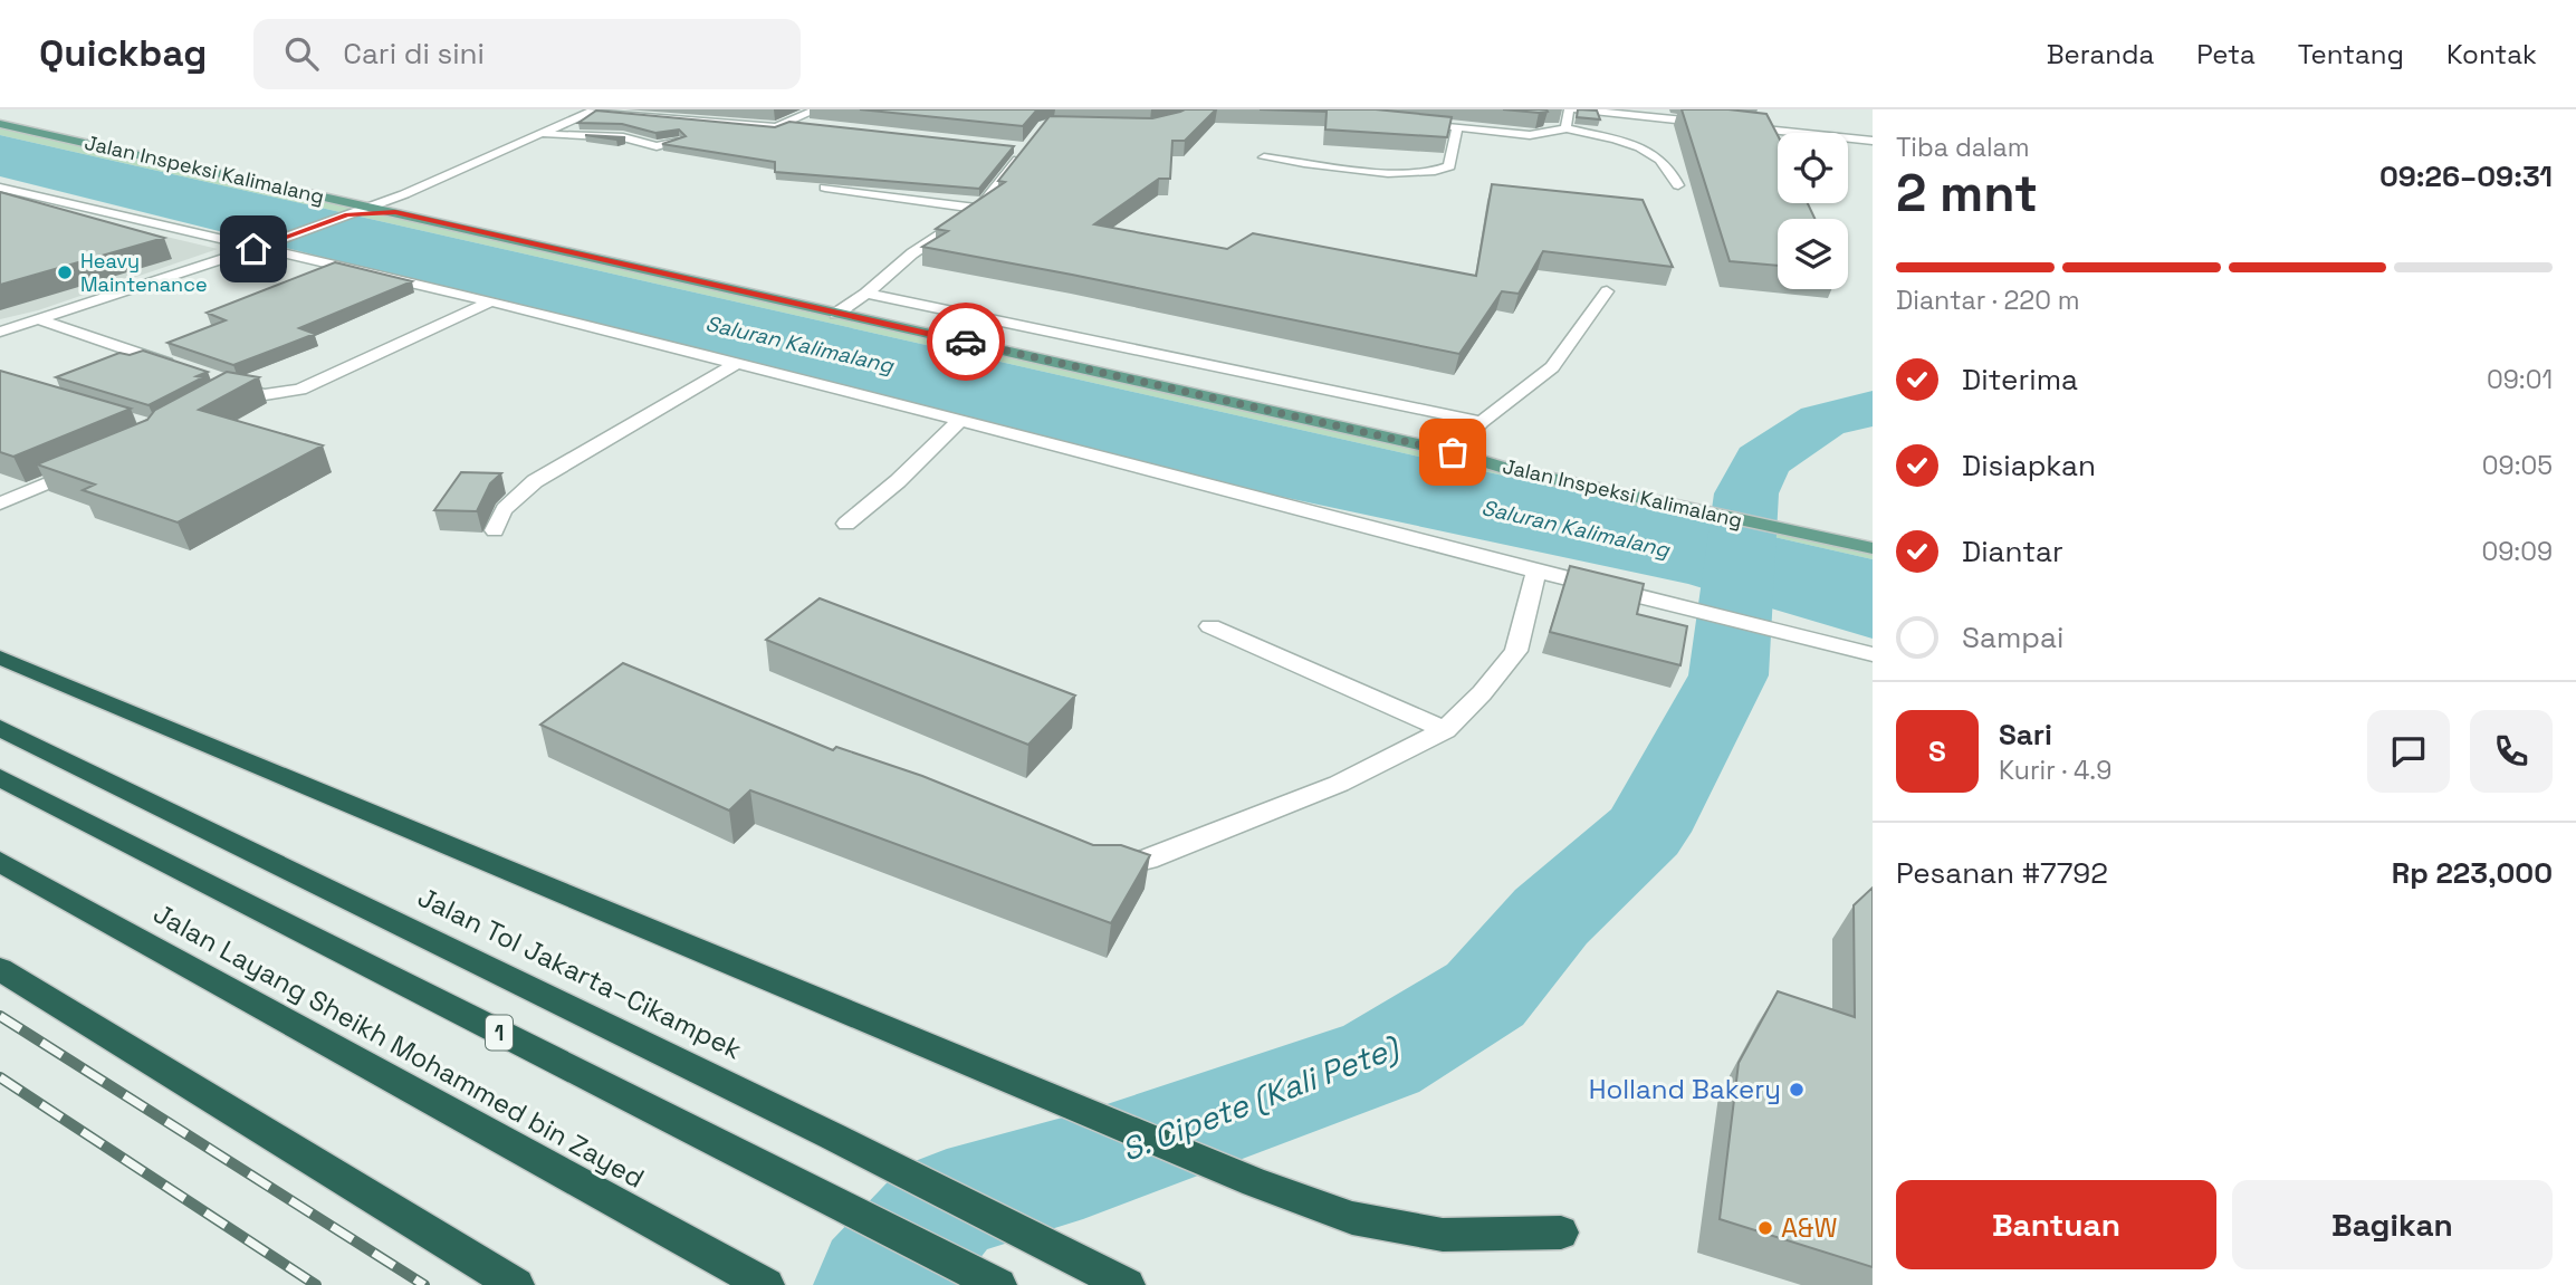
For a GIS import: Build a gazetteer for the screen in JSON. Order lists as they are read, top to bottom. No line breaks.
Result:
{"streets":{"highway":["Jalan Tol Jakarta–Cikampek","1","Jalan Layang Sheikh Mohammed bin Zayed"],"main road":["Jalan Inspeksi Kalimalang"]},"water":["Saluran Kalimalang","S. Cipete (Kali Pete)"],"places":["Heavy Maintenance","Holland Bakery","A&W"],"page":{"header":"Quickbag","search":"Cari di sini","nav":["Beranda","Peta","Tentang","Kontak"],"heading":["2 mnt","Tiba dalam","09:26–09:31"],"panel":["Sari","Kurir · 4.9","Pesanan #7792","Rp 223,000"],"bar":"Diantar · 220 m","list":[["Diterima","09:01"],["Disiapkan","09:05"],["Diantar","09:09"],"Sampai"],"round":"S","buttons":["Bantuan","Bagikan"]}}
